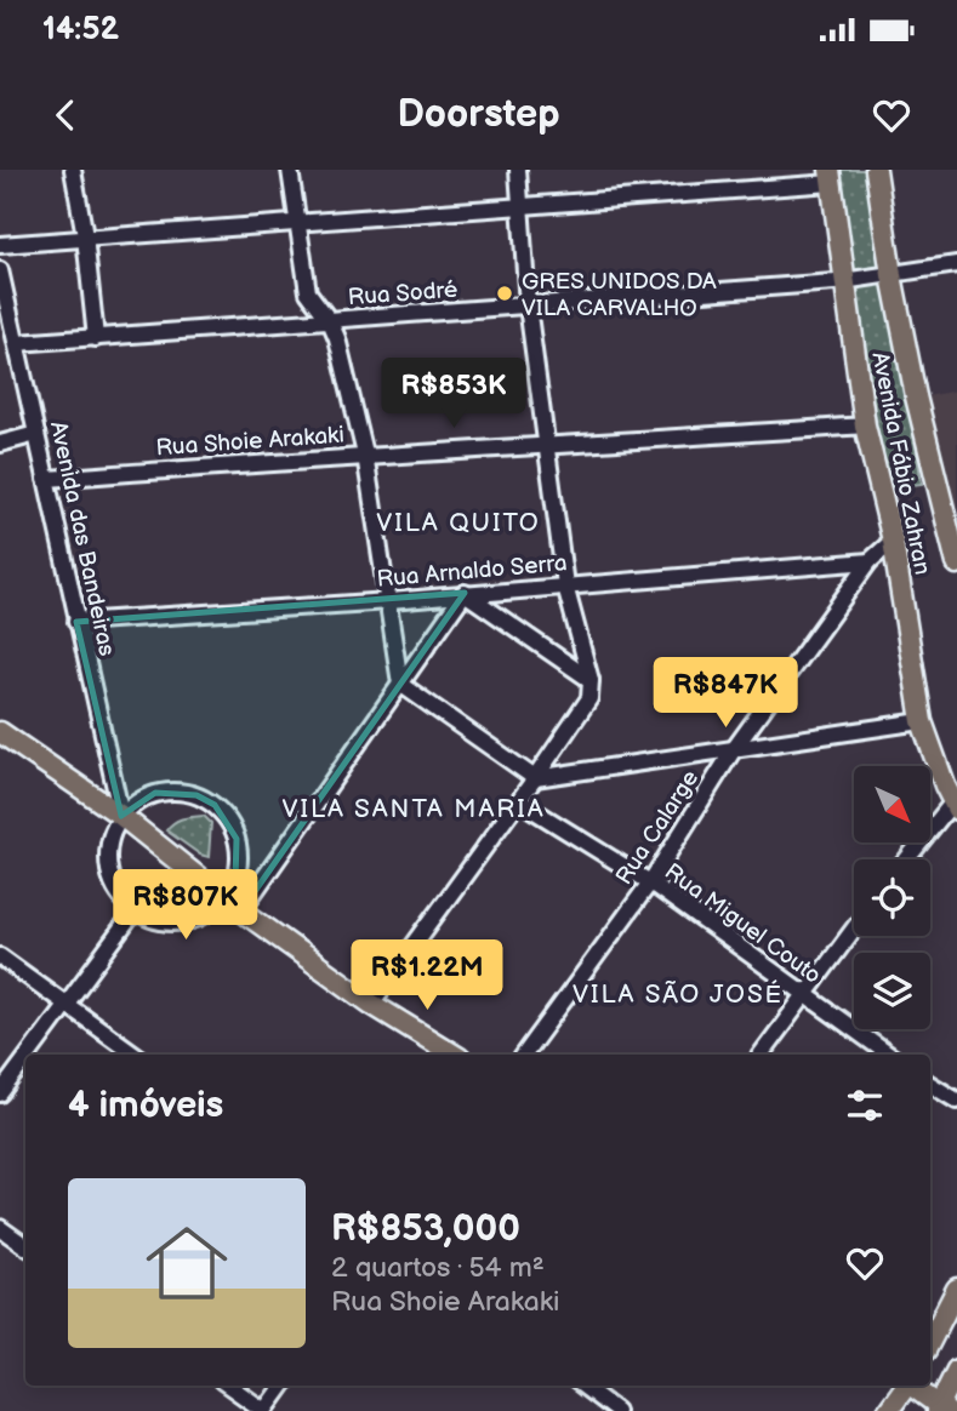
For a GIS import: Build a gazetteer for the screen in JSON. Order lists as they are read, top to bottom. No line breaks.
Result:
{"streets":{"main road":["Avenida Fábio Zahran"],"street":["Rua Sodré","Rua Shoie Arakaki","Avenida das Bandeiras","Rua Arnaldo Serra","Rua Calarge","Rua Miguel Couto"]},"crossings":[["Rua Sodré","Avenida Fábio Zahran"],["Rua Sodré","Avenida das Bandeiras"],["Rua Shoie Arakaki","Avenida Fábio Zahran"],["Rua Shoie Arakaki","Avenida das Bandeiras"],["Avenida Fábio Zahran","Rua Calarge"],["Avenida das Bandeiras","Rua Arnaldo Serra"],["Rua Arnaldo Serra","Rua Calarge"],["Rua Calarge","Rua Miguel Couto"]],"districts":["VILA QUITO","VILA SANTA MARIA","VILA SÃO JOSÉ"],"places":["GRES UNIDOS DA VILA CARVALHO"],"north":"bottom right","page":{"status":"14:52","header":"Doorstep","price":["R$853K","R$847K","R$807K","R$1.22M"],"heading":"4 imóveis","list":[{"name":"R$853,000","note":"2 quartos · 54 m² · Rua Shoie Arakaki"}]}}
